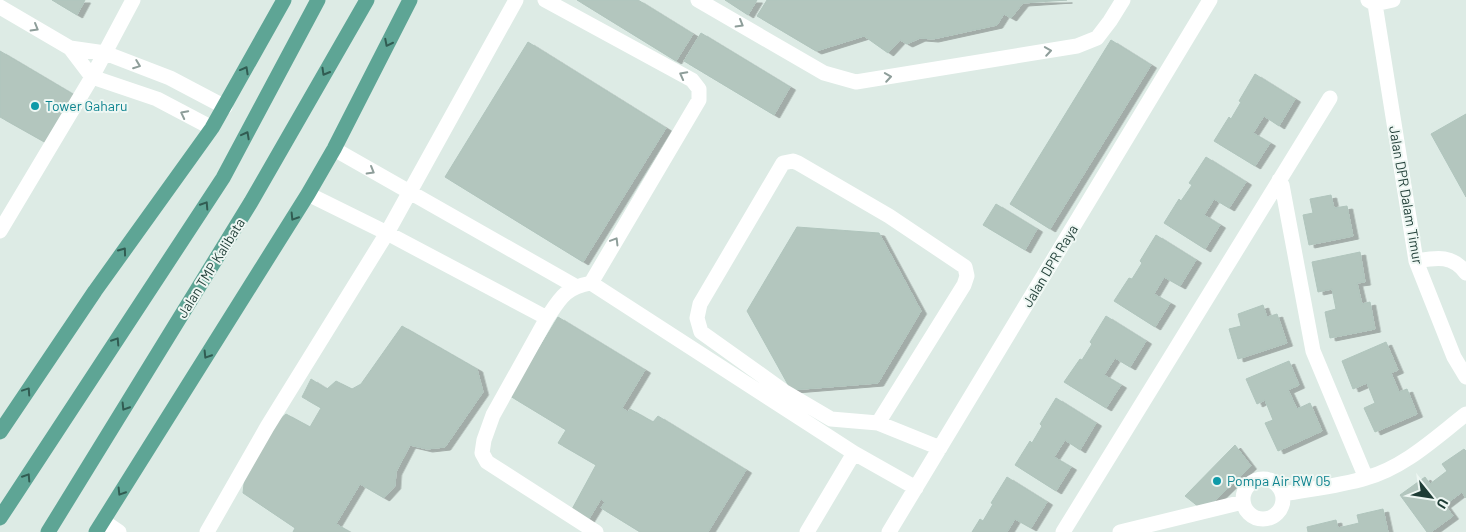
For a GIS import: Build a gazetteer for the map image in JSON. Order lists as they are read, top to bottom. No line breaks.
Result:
{"streets":{"main road":["Jalan TMP Kalibata"],"street":["Jalan DPR Dalam Timur","Jalan DPR Raya"]},"places":["Tower Gaharu","Pompa Air RW 05"],"north":"bottom right"}
